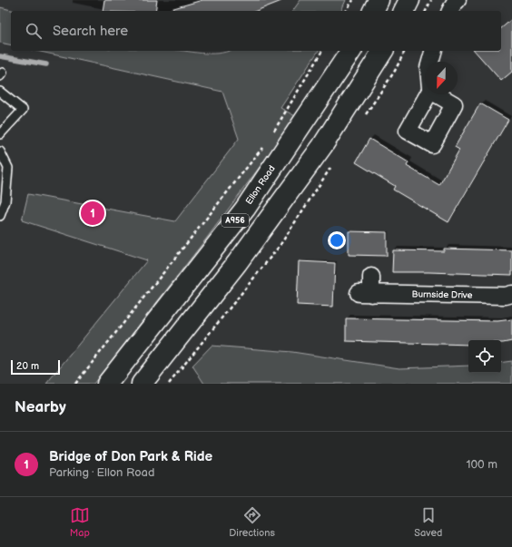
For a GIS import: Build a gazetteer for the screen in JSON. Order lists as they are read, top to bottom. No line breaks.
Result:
{"streets":{"main road":["Ellon Road","A956"],"street":["Burnside Drive"]},"scale_bar":"20 m","north":"bottom","page":{"search":"Search here","pins":"1","scale":"20 m","heading":"Nearby","list":[{"mark":"1","name":"Bridge of Don Park & Ride","note":"Parking · Ellon Road","value":"100 m"}],"nav":["Map","Directions","Saved"]}}
